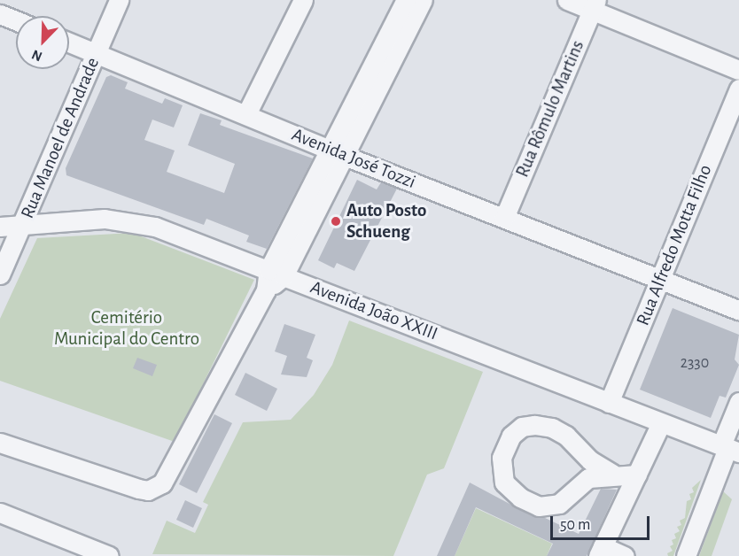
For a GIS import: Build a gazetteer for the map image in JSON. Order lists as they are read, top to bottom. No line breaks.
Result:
{"streets":{"street":["Rua Rômulo Martins","Rua Manoel de Andrade","Avenida José Tozzi","Rua Alfredo Motta Filho","Avenida João XXIII"]},"crossings":[["Rua Rômulo Martins","Avenida José Tozzi"],["Rua Manoel de Andrade","Avenida José Tozzi"],["Rua Manoel de Andrade","Avenida João XXIII"],["Avenida José Tozzi","Rua Alfredo Motta Filho"],["Rua Alfredo Motta Filho","Avenida João XXIII"]],"parks":["Cemitério Municipal do Centro"],"places":["Auto Posto Schueng"],"house_numbers":["2330"],"scale_bar":"50 m","north":"bottom left"}
